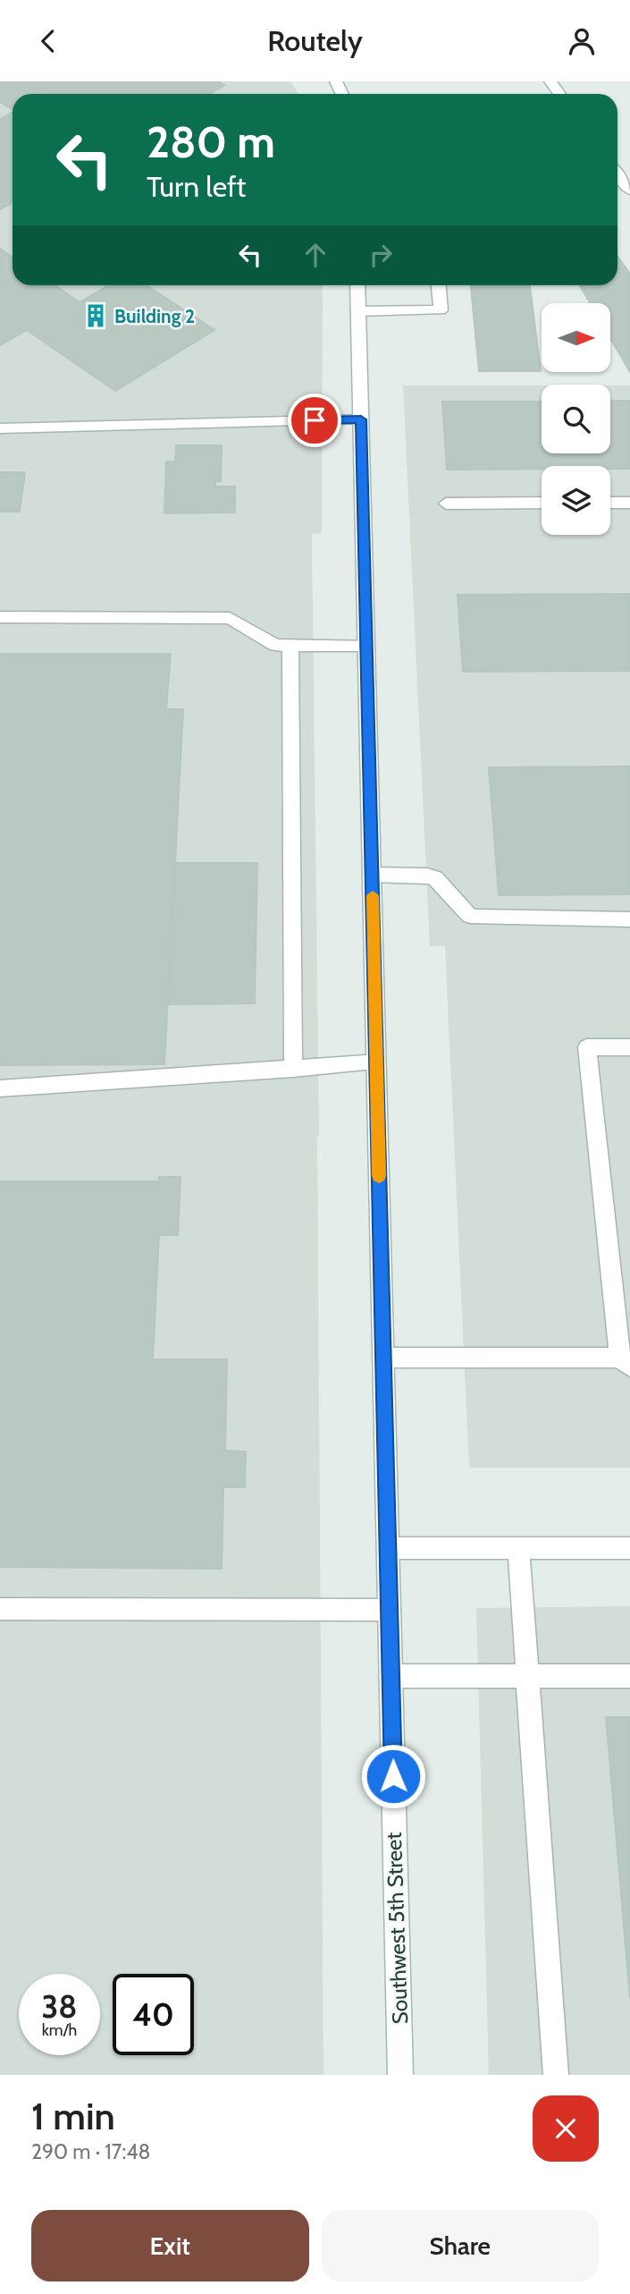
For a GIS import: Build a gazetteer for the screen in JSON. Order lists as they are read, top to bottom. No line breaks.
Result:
{"streets":{"street":["Southwest 5th Street"]},"places":{"building":["Building 2"]},"north":"right","page":{"header":"Routely","turn":["280 m","Turn left"],"speed":"38 km/h","limit":"40","heading":["1 min","290 m · 17:48"],"buttons":["Exit","Share"]}}
